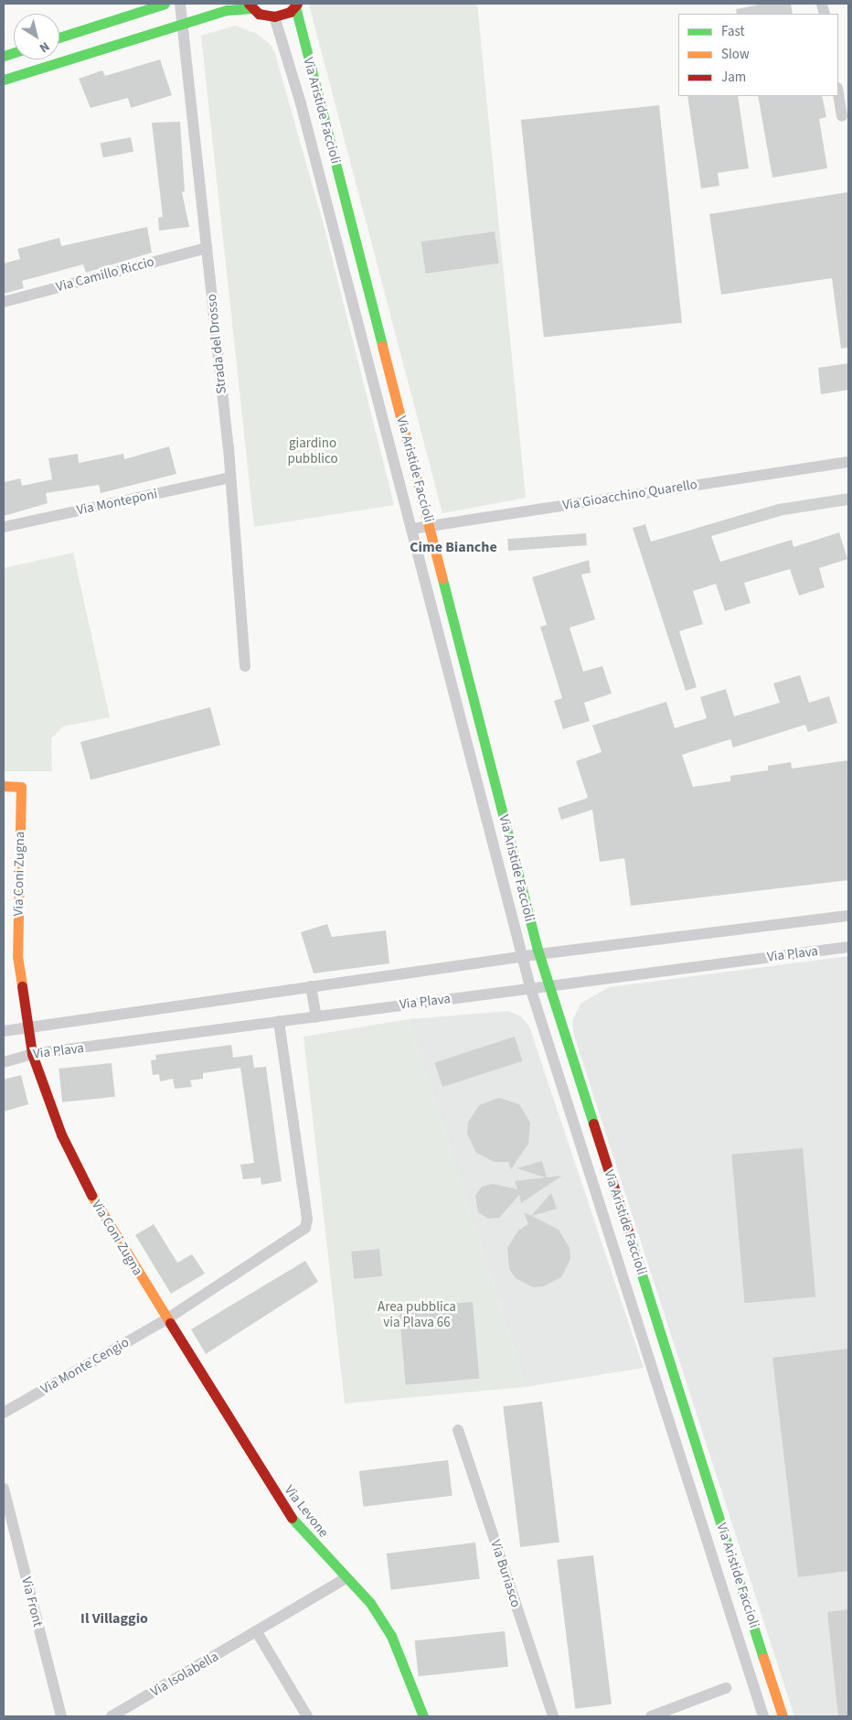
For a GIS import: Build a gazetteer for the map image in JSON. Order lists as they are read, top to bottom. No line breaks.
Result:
{"streets":{"street":["Via Aristide Faccioli","Via Camillo Riccio","Strada del Drosso","Via Gioacchino Quarello","Via Monteponi","Via Coni Zugna","Via Plava","Via Monte Cengio","Via Levone","Via Buriasco","Via Front","Via Isolabella"]},"crossings":[["Via Aristide Faccioli","Via Gioacchino Quarello"],["Via Aristide Faccioli","Via Plava"],["Via Camillo Riccio","Strada del Drosso"],["Strada del Drosso","Via Monteponi"],["Via Coni Zugna","Via Plava"],["Via Coni Zugna","Via Monte Cengio"],["Via Coni Zugna","Via Levone"],["Via Monte Cengio","Via Levone"],["Via Levone","Via Isolabella"]],"districts":["Cime Bianche","Il Villaggio"],"parks":["giardino pubblico","Area pubblica via Plava 66"],"legend":["Fast","Slow","Jam"],"north":"bottom right"}
